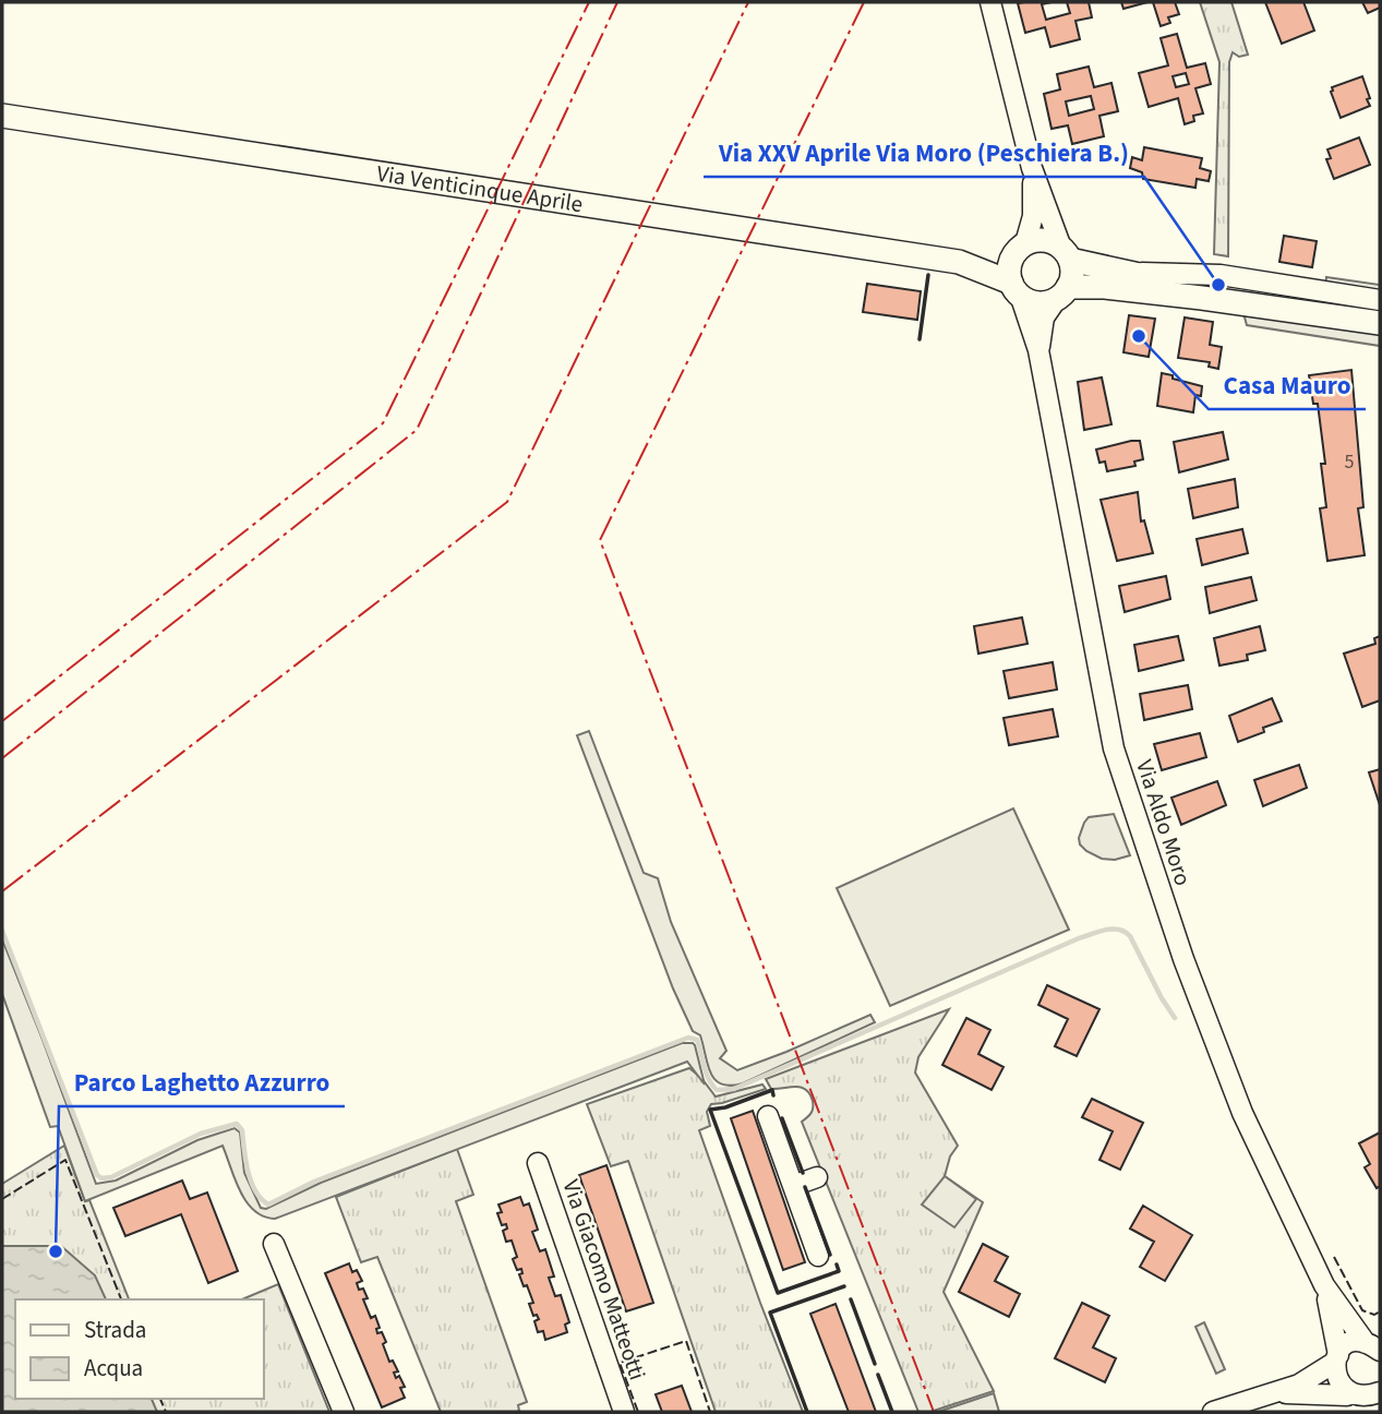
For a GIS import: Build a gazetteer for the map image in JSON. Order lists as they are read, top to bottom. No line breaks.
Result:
{"streets":{"main road":["Via Venticinque Aprile"],"street":["Via Aldo Moro","Via Giacomo Matteotti"]},"crossings":[["Via Venticinque Aprile","Via Aldo Moro"]],"places":["Via XXV Aprile Via Moro (Peschiera B.)","Casa Mauro","Parco Laghetto Azzurro"],"house_numbers":["5"],"legend":["Strada","Acqua"]}
